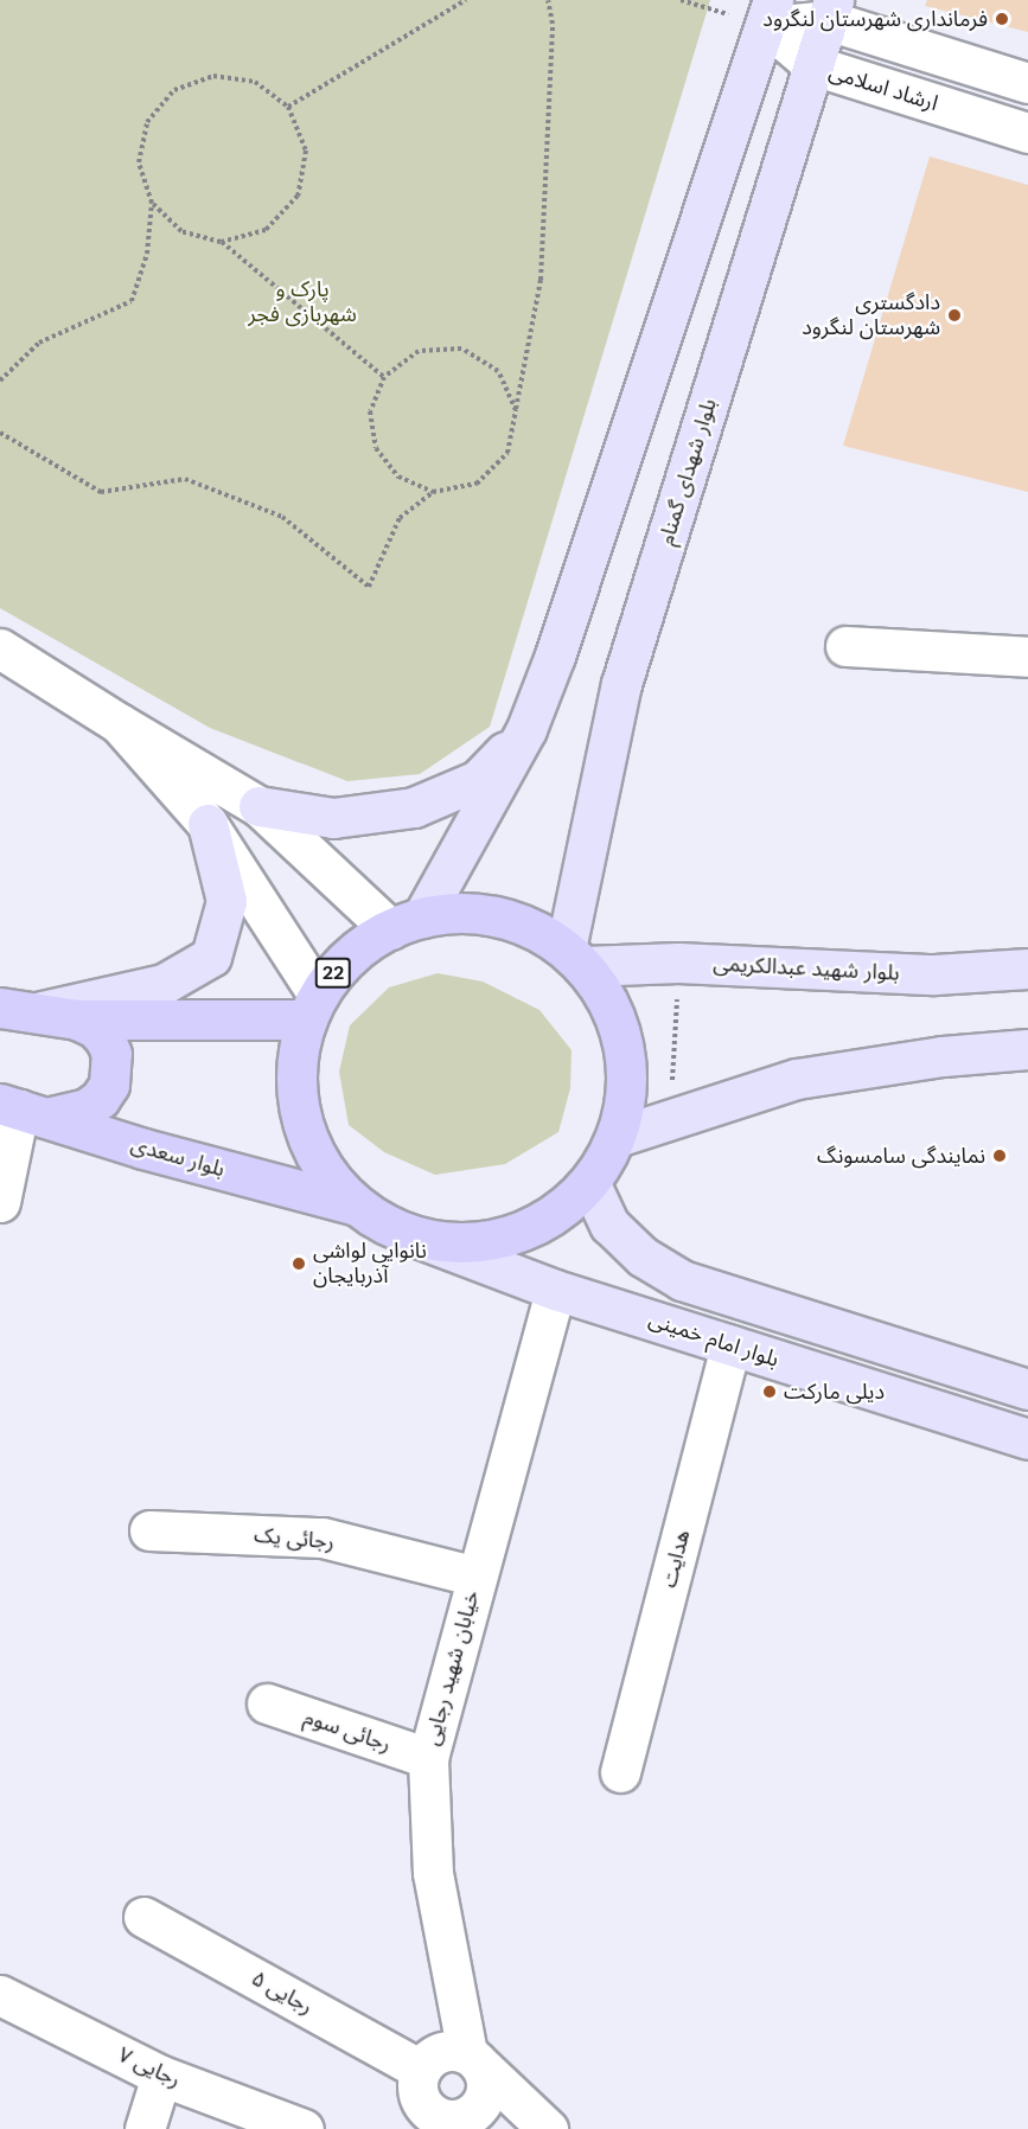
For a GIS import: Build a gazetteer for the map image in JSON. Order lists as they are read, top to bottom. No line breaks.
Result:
{"streets":{"highway":["22","بلوار سعدی"],"main road":["بلوار شهدای گمنام","بلوار شهید عبدالکریمی","بلوار امام خمینی"],"street":["ارشاد اسلامی","رجائی یک","هدایت","خیابان شهید رجایی","رجائی سوم","رجایی ۵","رجایی ۷"]},"crossings":[["ارشاد اسلامی","بلوار شهدای گمنام"],["بلوار شهدای گمنام","بلوار شهید عبدالکریمی"],["بلوار شهدای گمنام","22"],["بلوار شهید عبدالکریمی","22"],["22","بلوار سعدی"],["22","بلوار امام خمینی"],["بلوار امام خمینی","هدایت"],["بلوار امام خمینی","خیابان شهید رجایی"],["رجائی یک","خیابان شهید رجایی"],["خیابان شهید رجایی","رجائی سوم"],["خیابان شهید رجایی","رجایی ۵"]],"parks":["پارک و شهربازی فجر"],"places":["فرمانداری شهرستان لنگرود","دادگستری شهرستان لنگرود","نمایندگی سامسونگ","نانوایی لواشی آذربایجان","دیلی مارکت"]}
